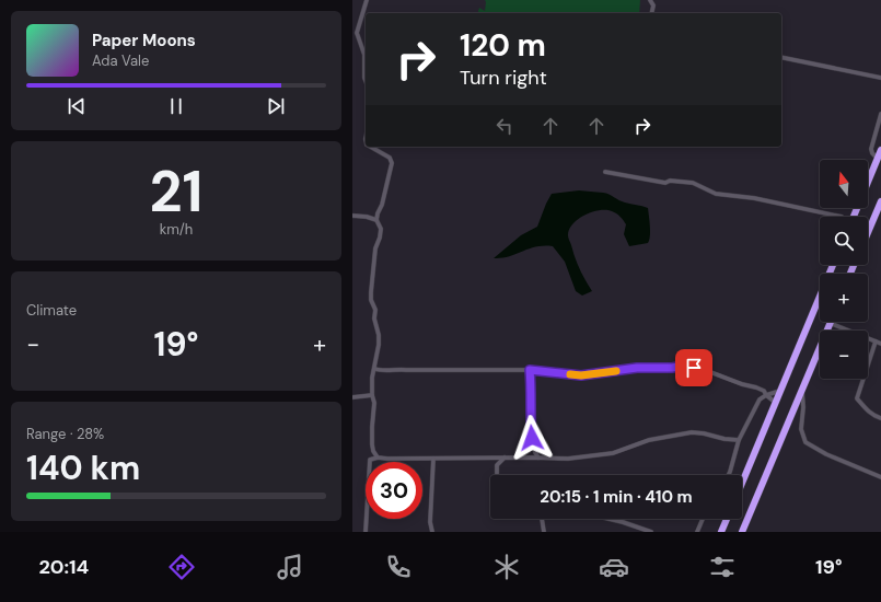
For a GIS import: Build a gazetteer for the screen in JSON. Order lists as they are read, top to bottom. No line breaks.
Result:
{"north":"top","page":{"turn":["120 m","Turn right"],"song":["Paper Moons","Ada Vale"],"tile":[["21","km/h"],"Climate",["Range · 28%","140 km"]],"map_buttons":["+","−"],"heat":["−","19°","+"],"limit":"30","trip":"20:15 · 1 min · 410 m","tabs":["20:14","19°"]}}
